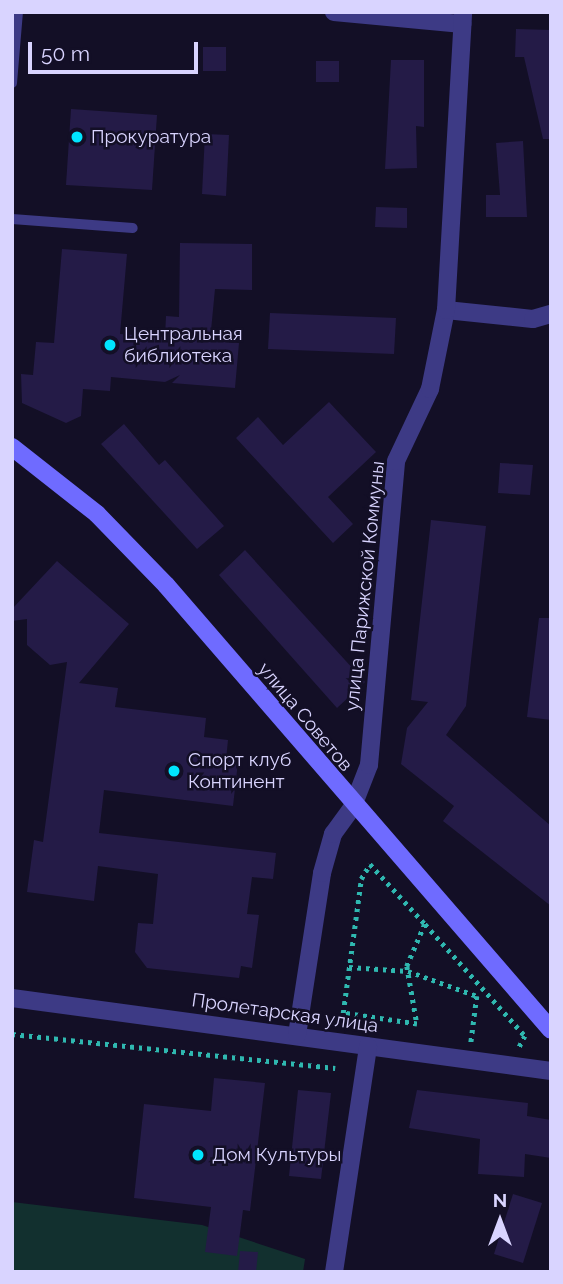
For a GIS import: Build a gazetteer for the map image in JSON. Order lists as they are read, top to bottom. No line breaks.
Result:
{"streets":{"main road":["улица Советов"],"street":["улица Парижской Коммуны","Пролетарская улица"]},"crossings":[["улица Парижской Коммуны","улица Советов"],["улица Парижской Коммуны","Пролетарская улица"]],"places":["Прокуратура","Центральная библиотека","Спорт клуб Континент","Дом Культуры"],"scale_bar":"50 m","north":"top"}
